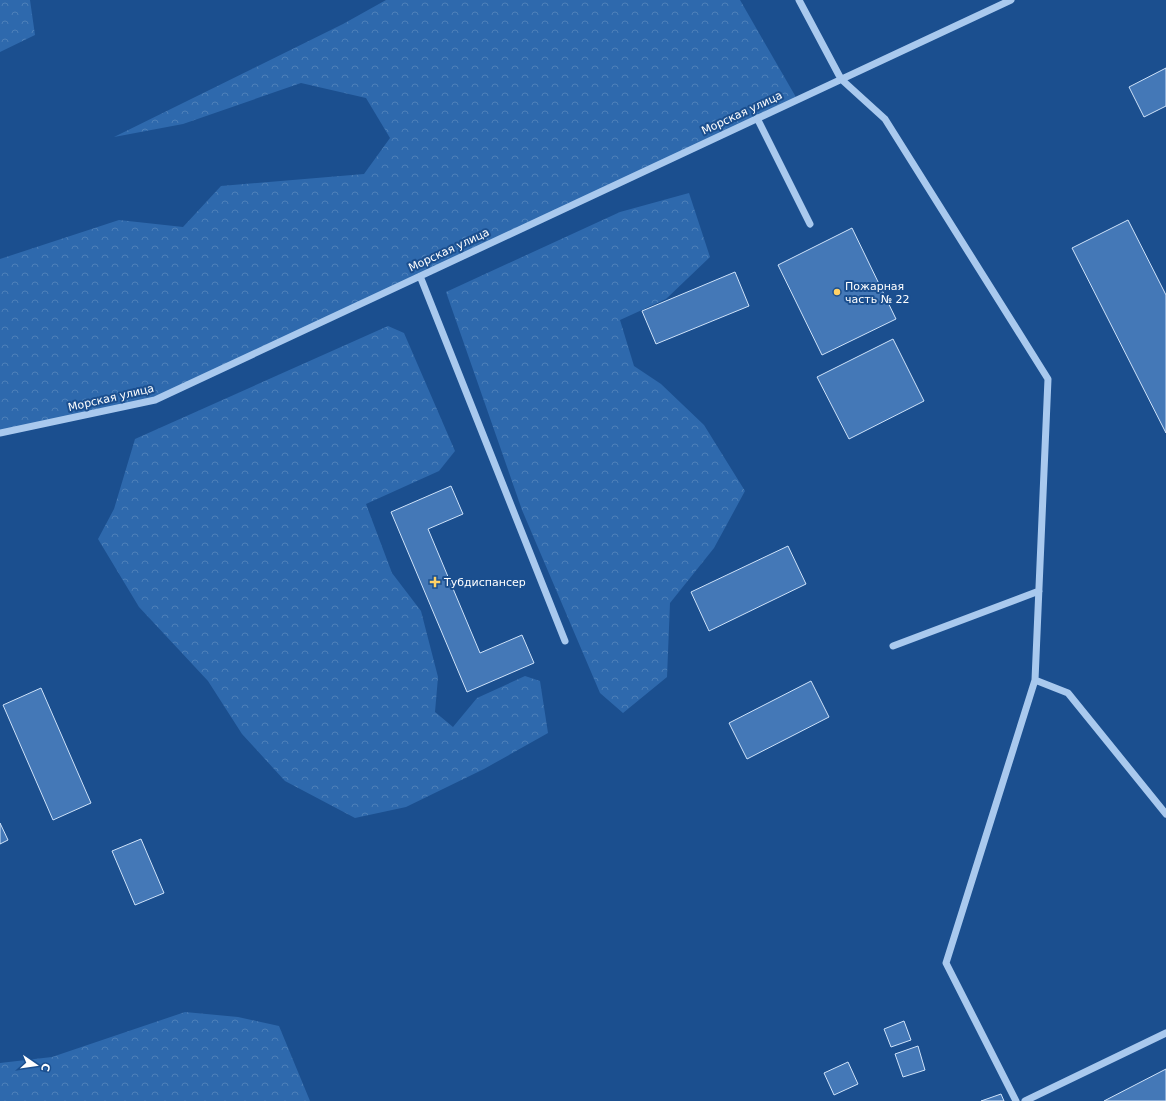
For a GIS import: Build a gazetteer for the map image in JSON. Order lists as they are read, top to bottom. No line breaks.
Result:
{"streets":{"street":["Морская улица"]},"places":{"other":["Пожарная часть № 22"],"health":["Тубдиспансер"]},"north":"right"}
